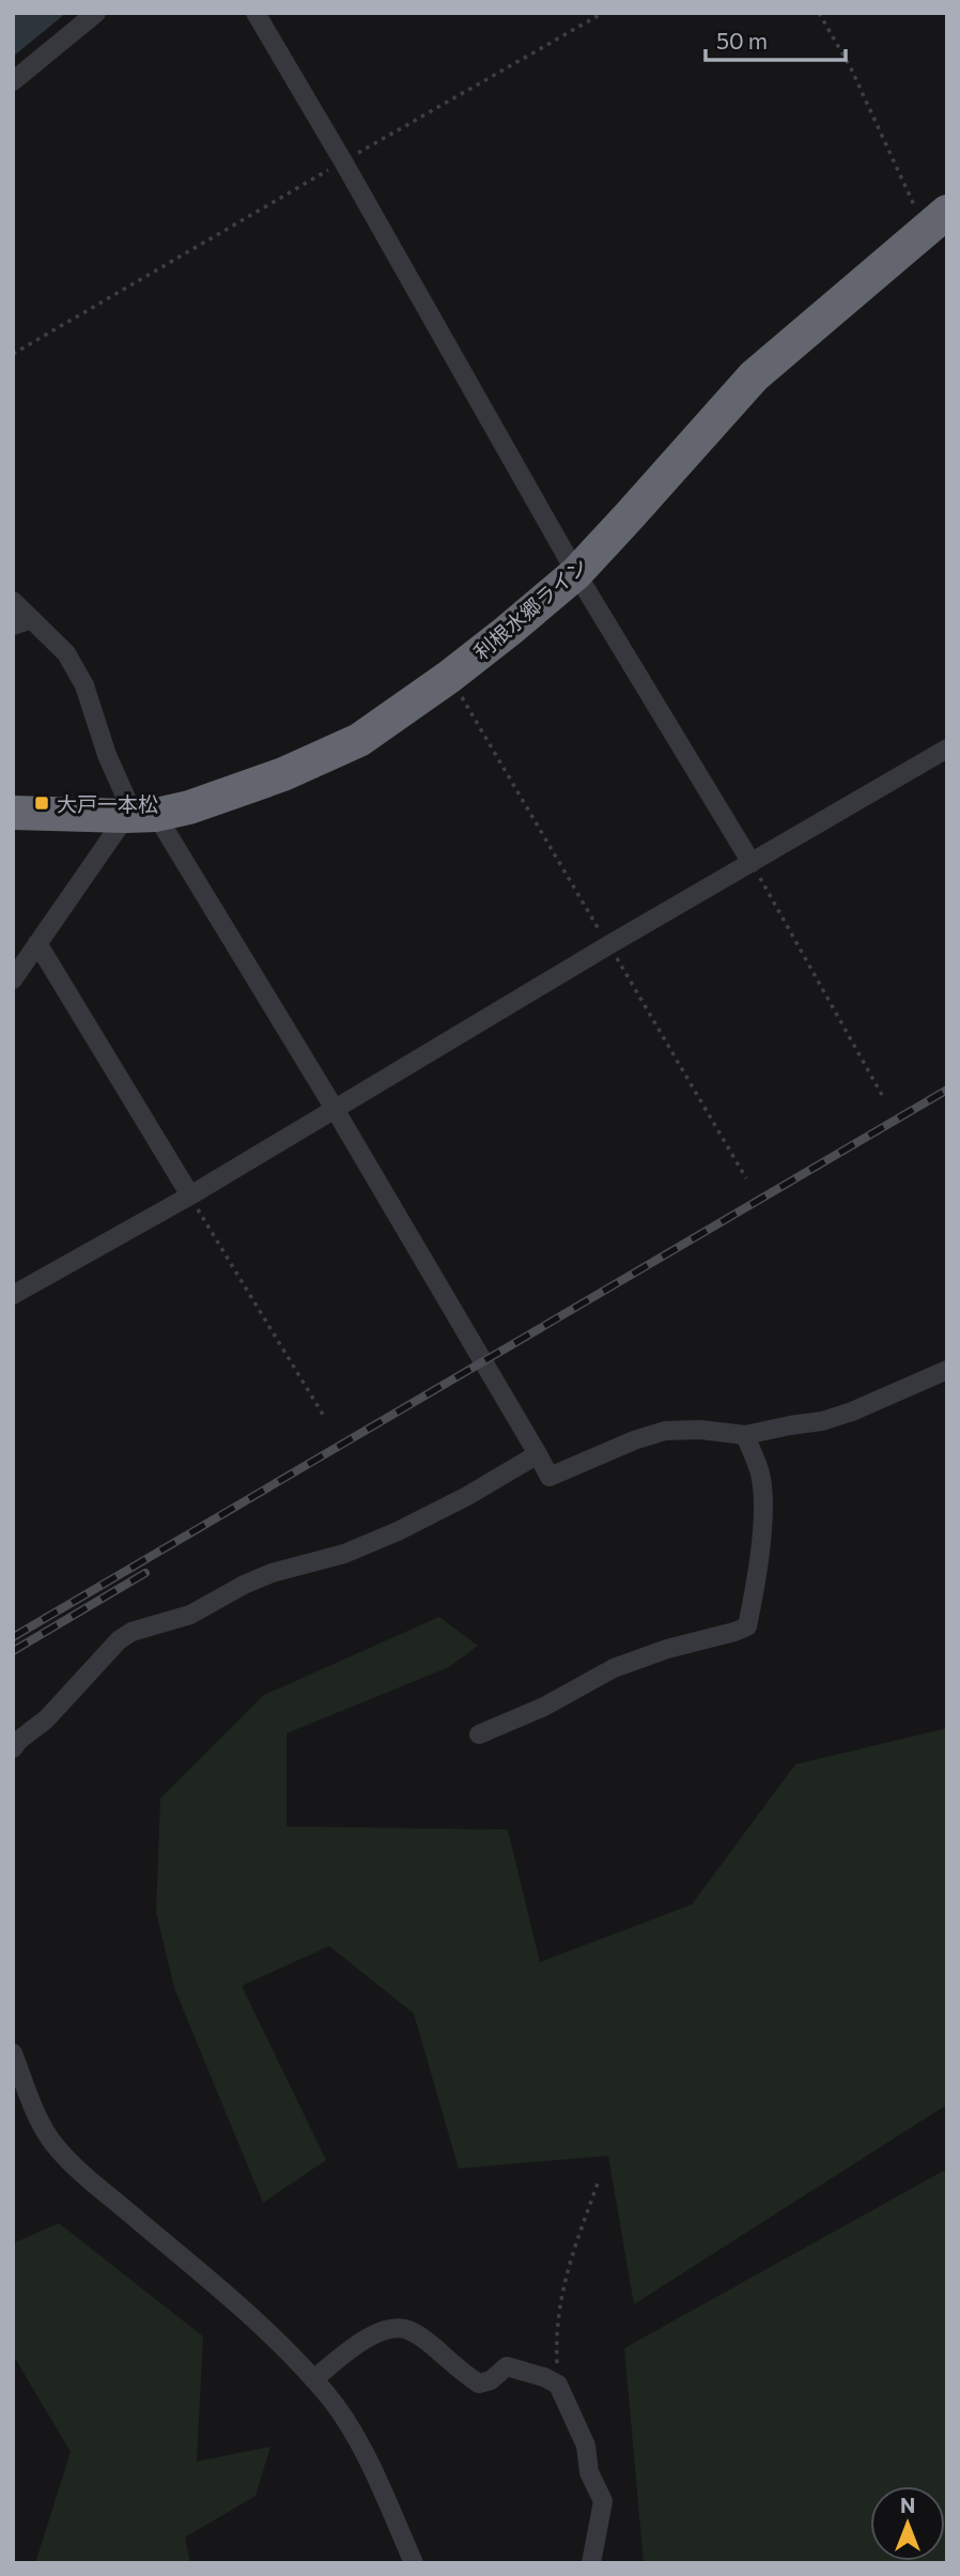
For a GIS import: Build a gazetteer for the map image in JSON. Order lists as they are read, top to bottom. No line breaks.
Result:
{"streets":{"highway":["利根水郷ライン"]},"places":{"transit":["大戸一本松"]},"scale_bar":"50 m","north":"top"}
